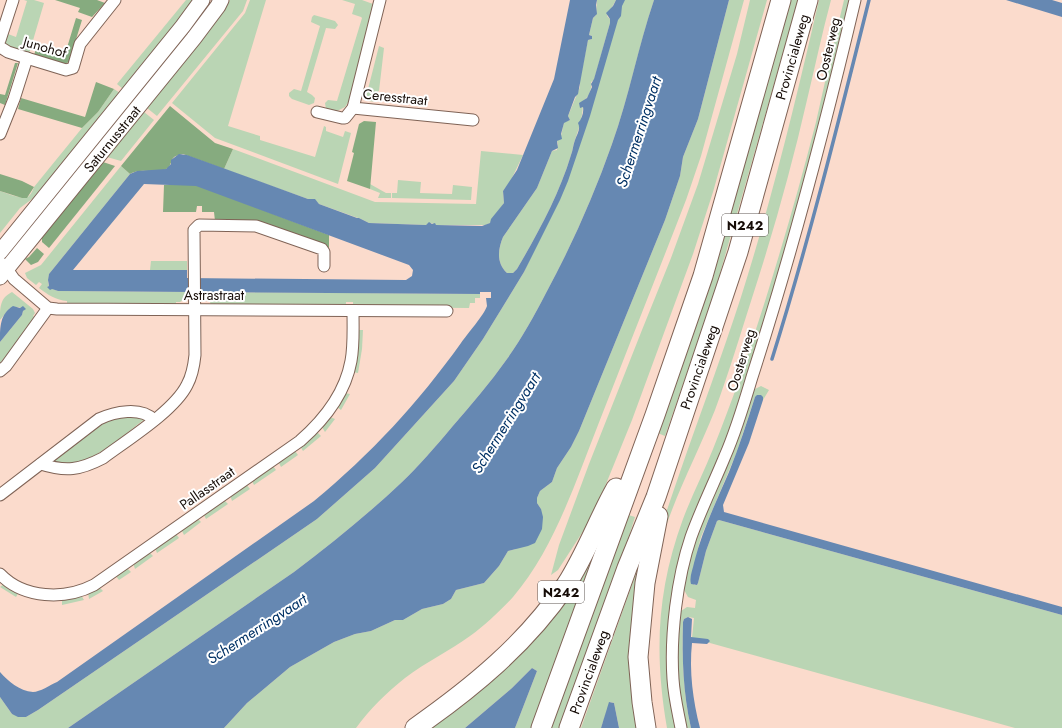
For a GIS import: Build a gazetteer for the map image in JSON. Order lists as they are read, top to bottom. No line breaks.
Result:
{"streets":{"highway":["Provincialeweg","N242"],"street":["Junohof","Oosterweg","Ceresstraat","Saturnusstraat","Astrastraat","Pallasstraat"]},"crossings":[["Provincialeweg","N242"],["Astrastraat","Pallasstraat"]],"water":["Schermerringvaart"]}
